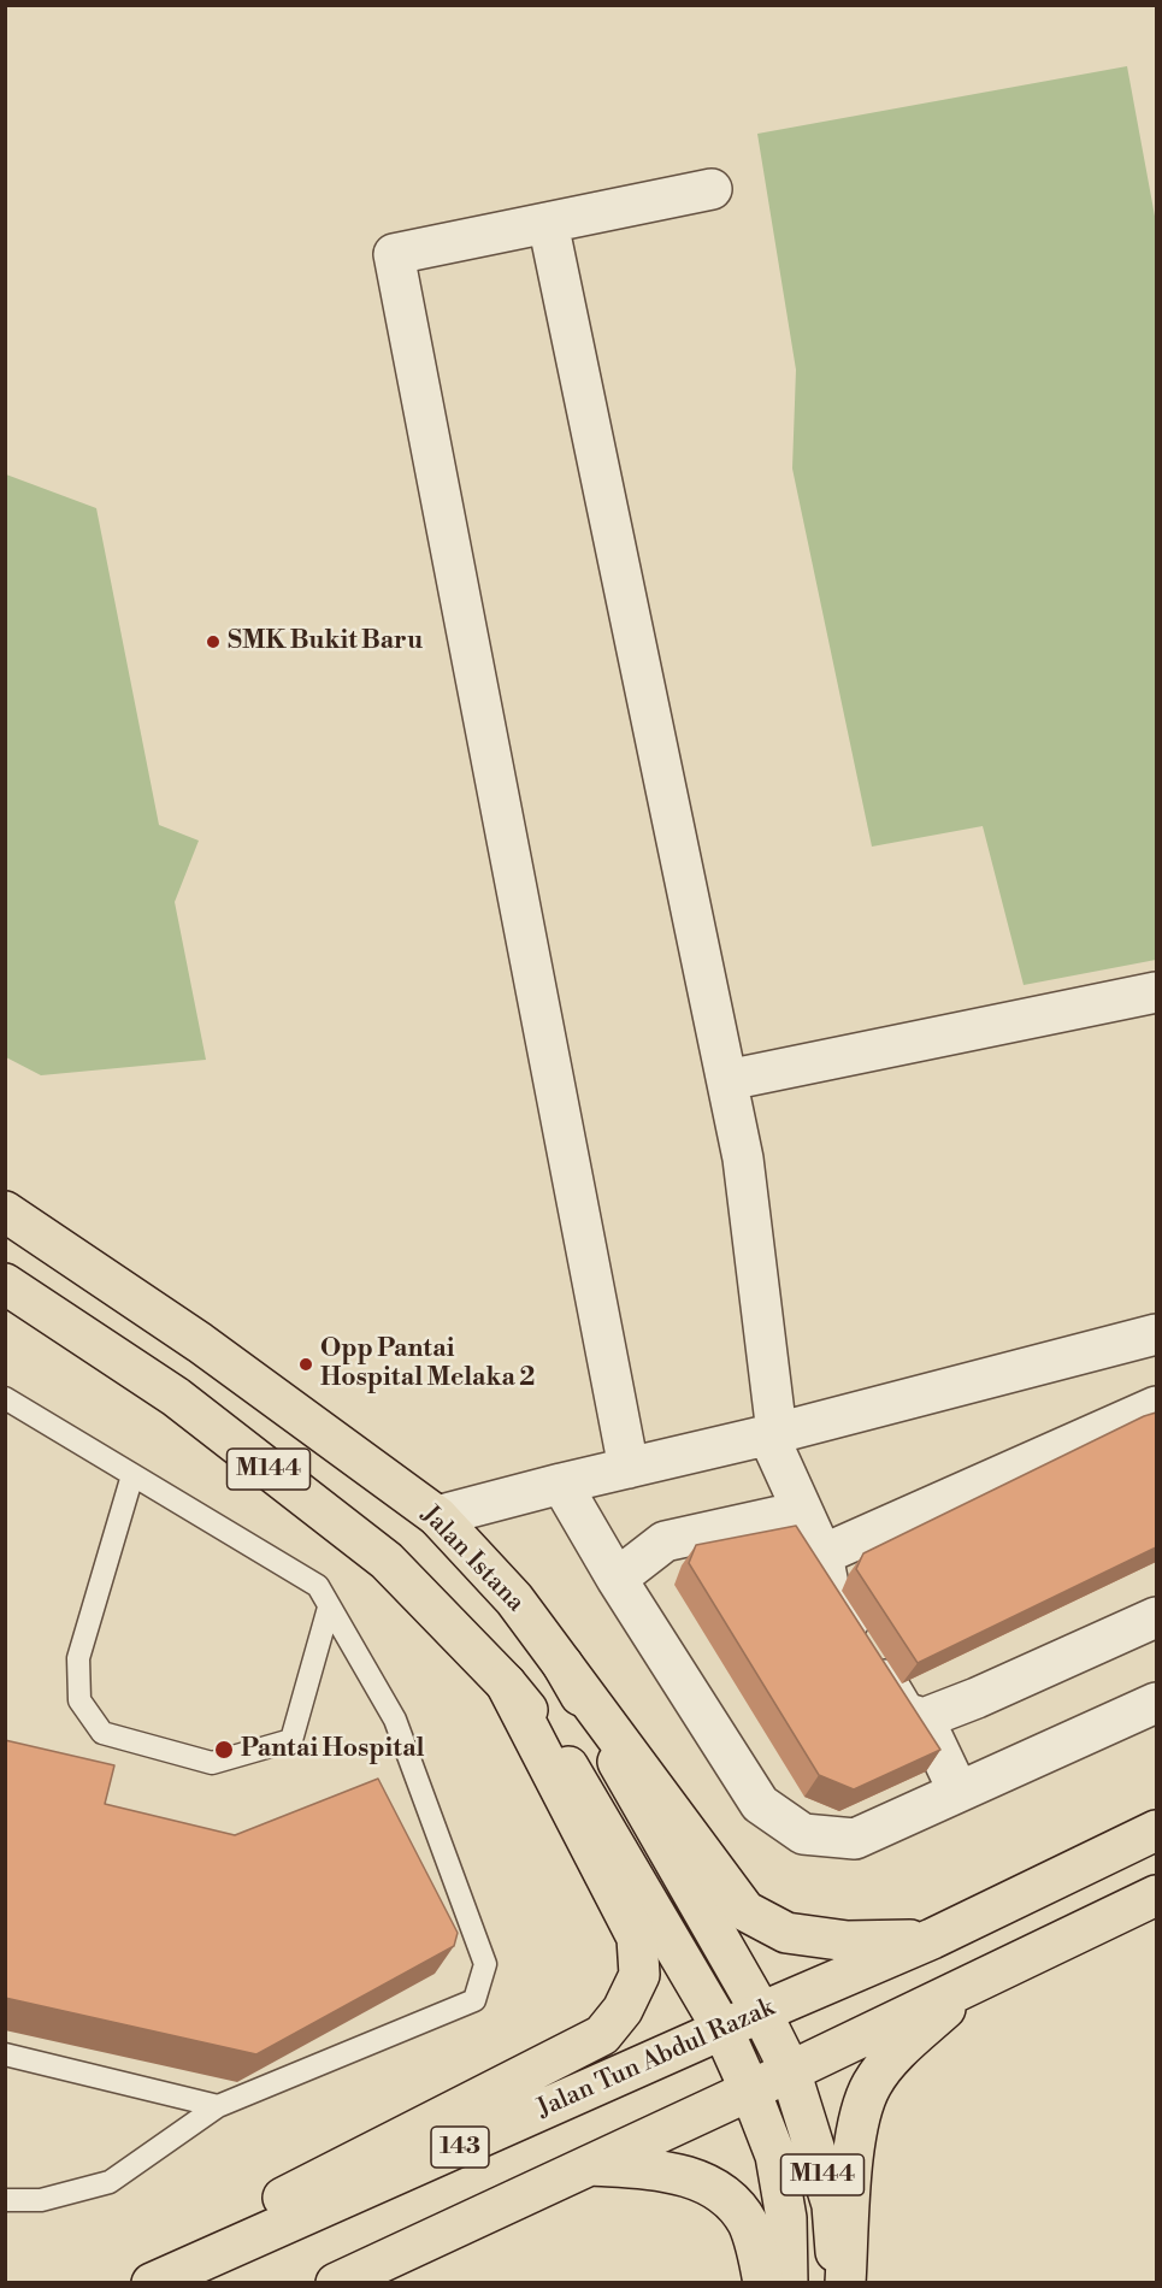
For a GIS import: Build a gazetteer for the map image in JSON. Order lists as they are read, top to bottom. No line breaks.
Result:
{"streets":{"main road":["M144","Jalan Istana","Jalan Tun Abdul Razak","143"]},"crossings":[["M144","Jalan Istana"],["M144","Jalan Tun Abdul Razak"],["Jalan Istana","Jalan Tun Abdul Razak"]],"places":["SMK Bukit Baru","Opp Pantai Hospital Melaka 2","Pantai Hospital"]}
